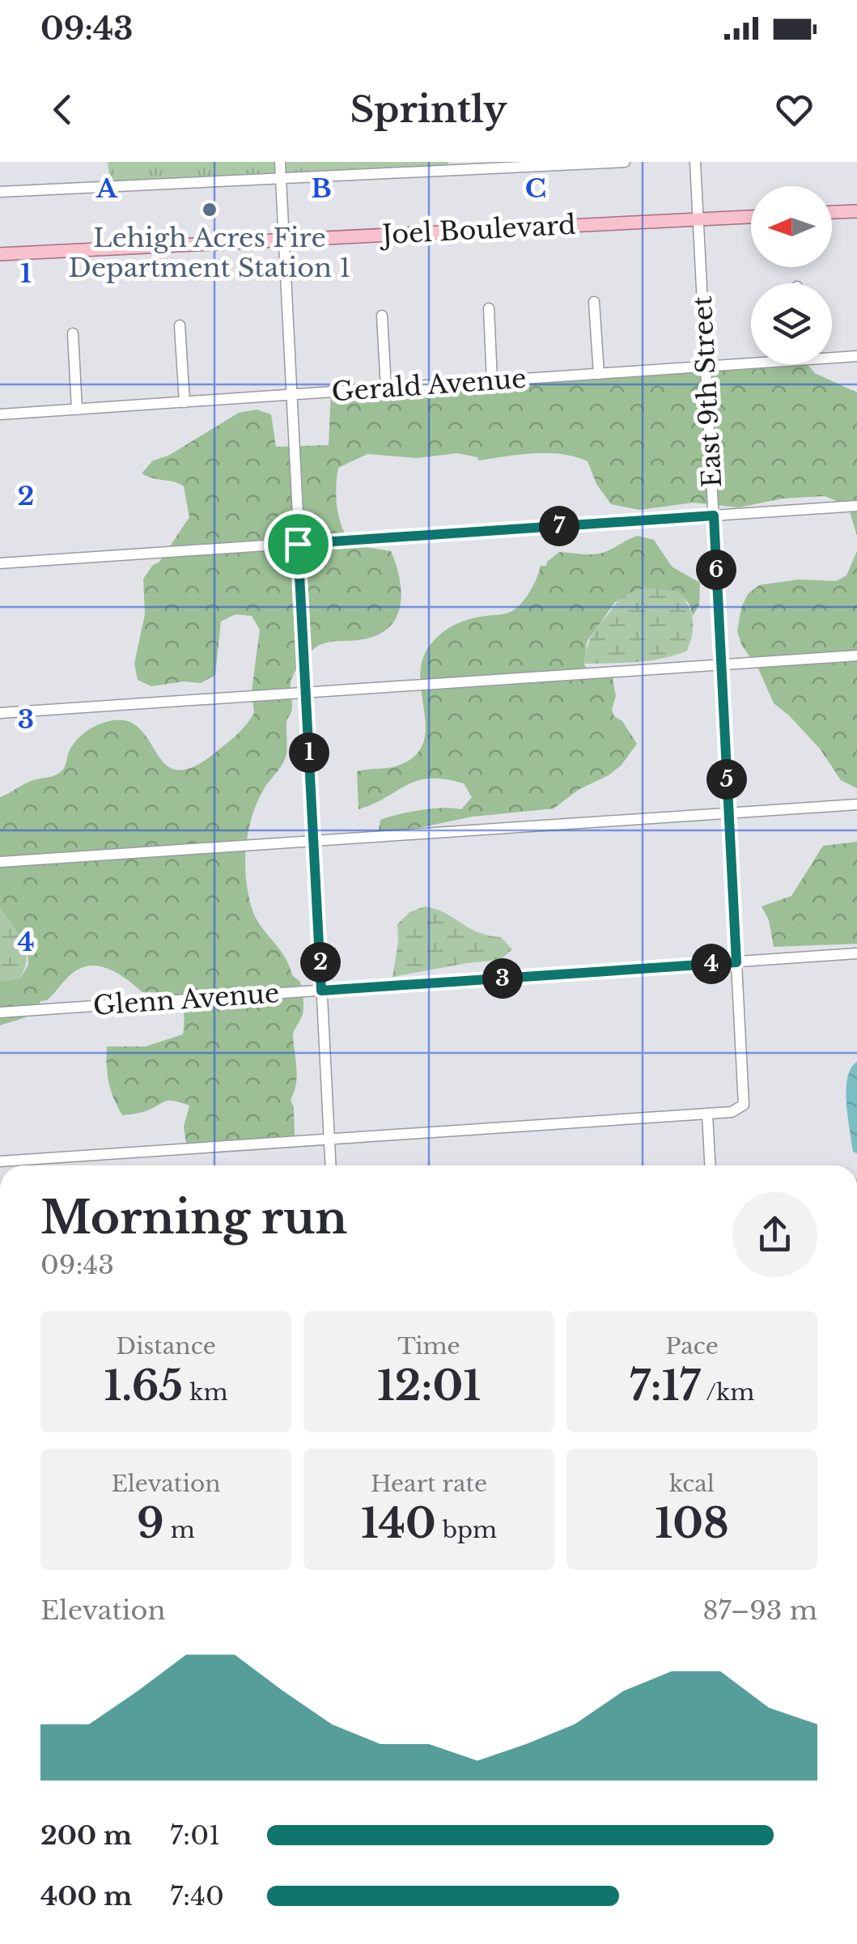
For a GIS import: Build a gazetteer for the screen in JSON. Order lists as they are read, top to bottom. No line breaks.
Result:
{"streets":{"main road":["Joel Boulevard"],"street":["Gerald Avenue","East 9th Street","Glenn Avenue"]},"crossings":[["Joel Boulevard","East 9th Street"],["Gerald Avenue","East 9th Street"],["East 9th Street","Glenn Avenue"]],"places":["Lehigh Acres Fire Department Station 1"],"north":"left","page":{"status":"09:43","header":"Sprintly","pins":["7","6","1","5","2","4","3"],"heading":["Morning run","09:43"],"stats":[["Distance","1.65 km"],["Time","12:01"],["Pace","7:17 /km"],["Elevation","9 m"],["Heart rate","140 bpm"],["kcal","108"]],"chart":["Elevation","87–93 m"],"list":[{"name":"200 m","note":"7:01"},{"name":"400 m","note":"7:40"}]},"grid":{"columns":["A","B","C"],"rows":["1","2","3","4"]}}
